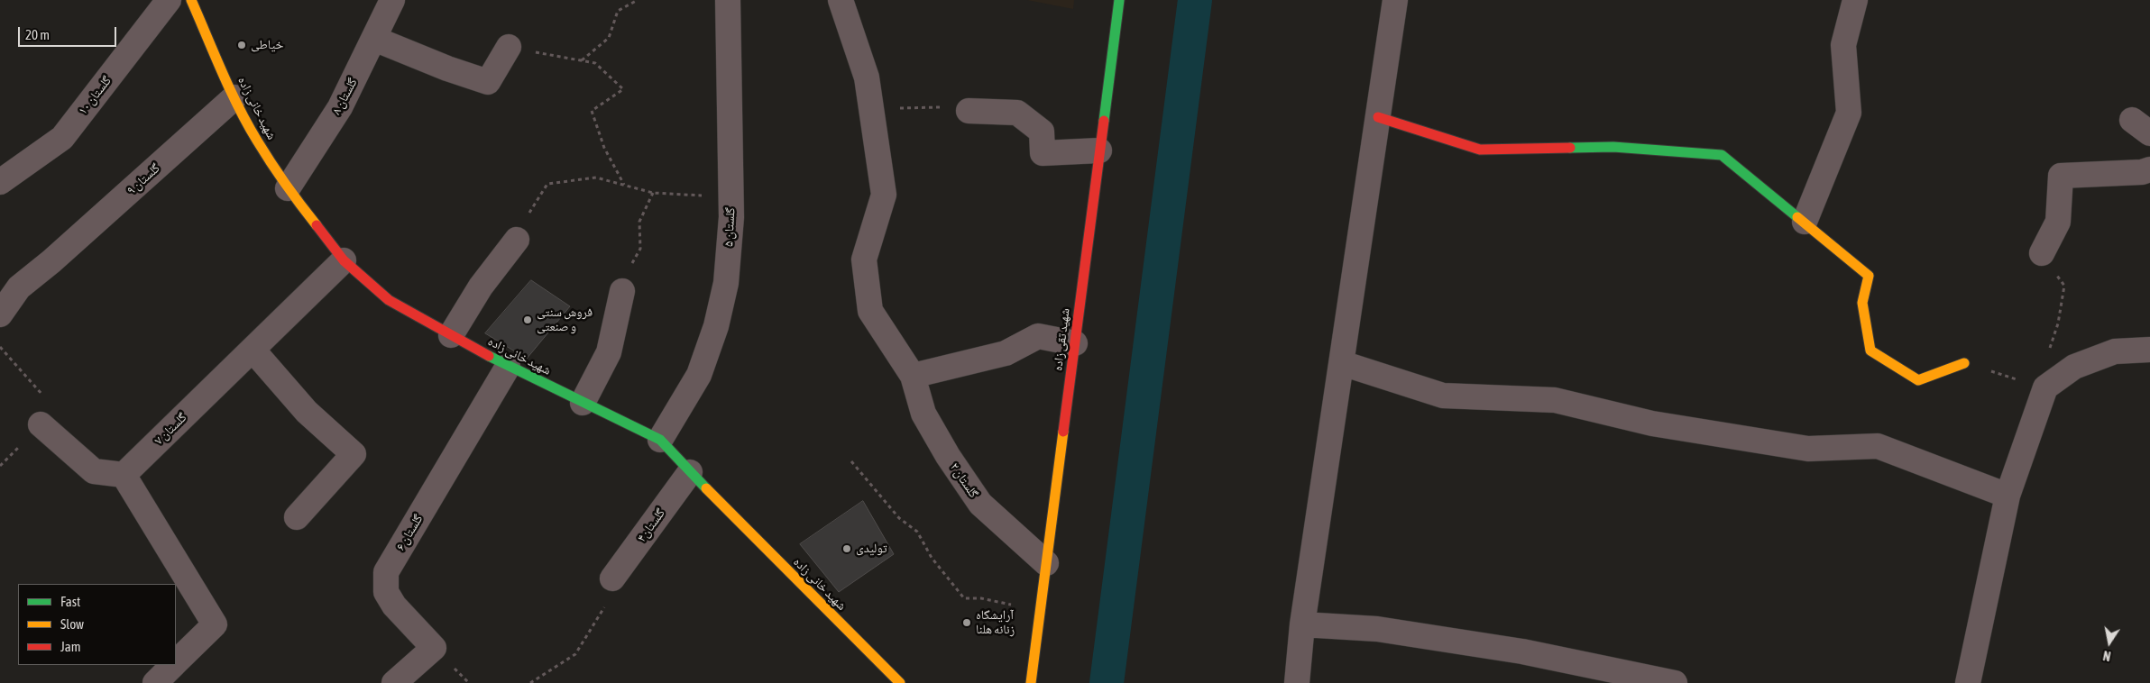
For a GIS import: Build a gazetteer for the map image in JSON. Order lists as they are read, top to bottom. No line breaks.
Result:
{"streets":{"street":["گلستان ۱۰","گلستان ۸","شهید خانی زاده","گلستان ۹","گلستان ۵","شهید تقی زاده","گلستان ٧","گلستان ۲","گلستان۴","گلستان ۶"]},"crossings":[["گلستان ۸","شهید خانی زاده"],["شهید خانی زاده","گلستان ۹"],["شهید خانی زاده","گلستان ۵"],["شهید خانی زاده","گلستان ٧"],["شهید خانی زاده","گلستان۴"],["شهید خانی زاده","گلستان ۶"],["شهید تقی زاده","گلستان ۲"]],"places":["خیاطی","فروش سنتی و صنعتی","تولیدی","آرایشگاه زنانه هلنا"],"legend":["Fast","Slow","Jam"],"scale_bar":"20 m","north":"bottom"}
